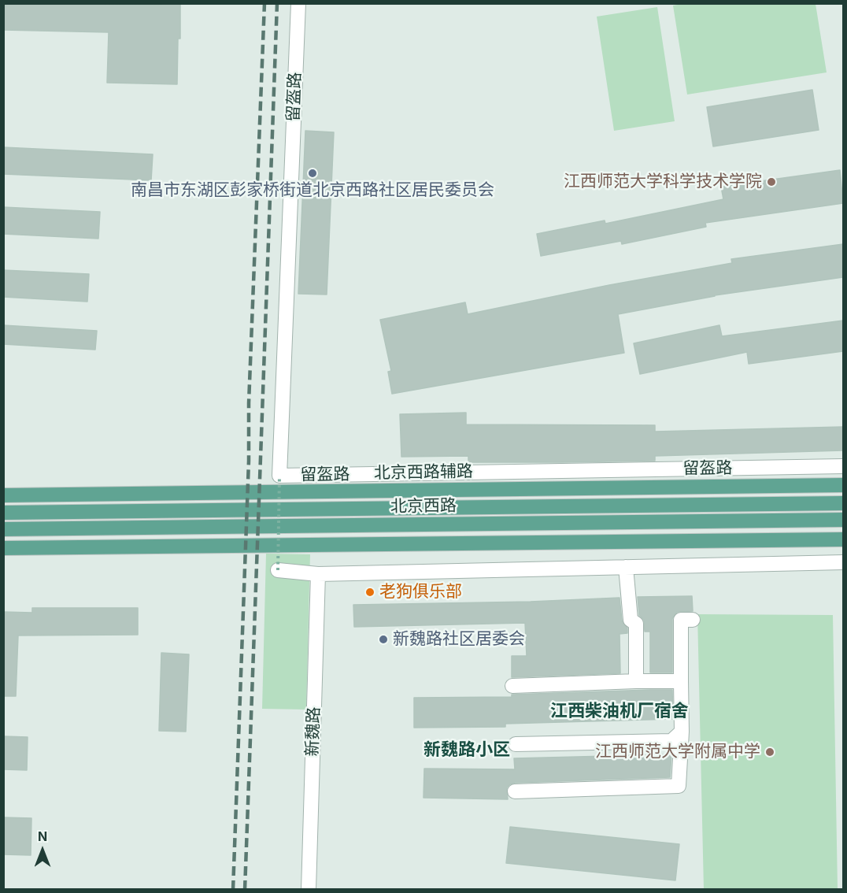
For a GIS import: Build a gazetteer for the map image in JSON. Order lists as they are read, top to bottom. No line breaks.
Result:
{"streets":{"main road":["北京西路辅路","北京西路"],"street":["留盔路","新魏路"]},"districts":["江西柴油机厂宿舍","新魏路小区"],"places":["南昌市东湖区彭家桥街道北京西路社区居民委员会","江西师范大学科学技术学院","老狗俱乐部","新魏路社区居委会","江西师范大学附属中学"],"north":"top"}
